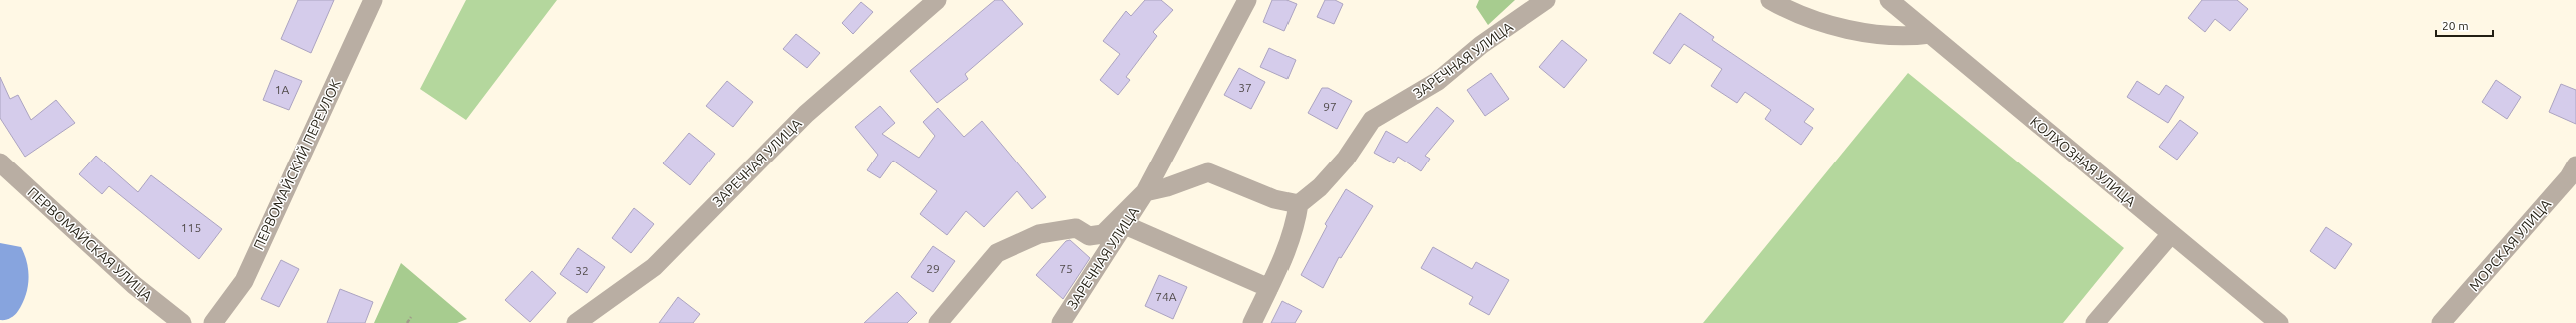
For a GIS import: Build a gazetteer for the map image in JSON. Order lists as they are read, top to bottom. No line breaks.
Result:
{"streets":{"street":["ЗАРЕЧНАЯ УЛИЦА","КОЛХОЗНАЯ УЛИЦА","ПЕРВОМАЙСКИЙ ПЕРЕУЛОК","ПЕРВОМАЙСКАЯ УЛИЦА","МОРСКАЯ УЛИЦА"]},"house_numbers":["37","1А","97","115","29","75","32","74А"],"scale_bar":"20 m"}
